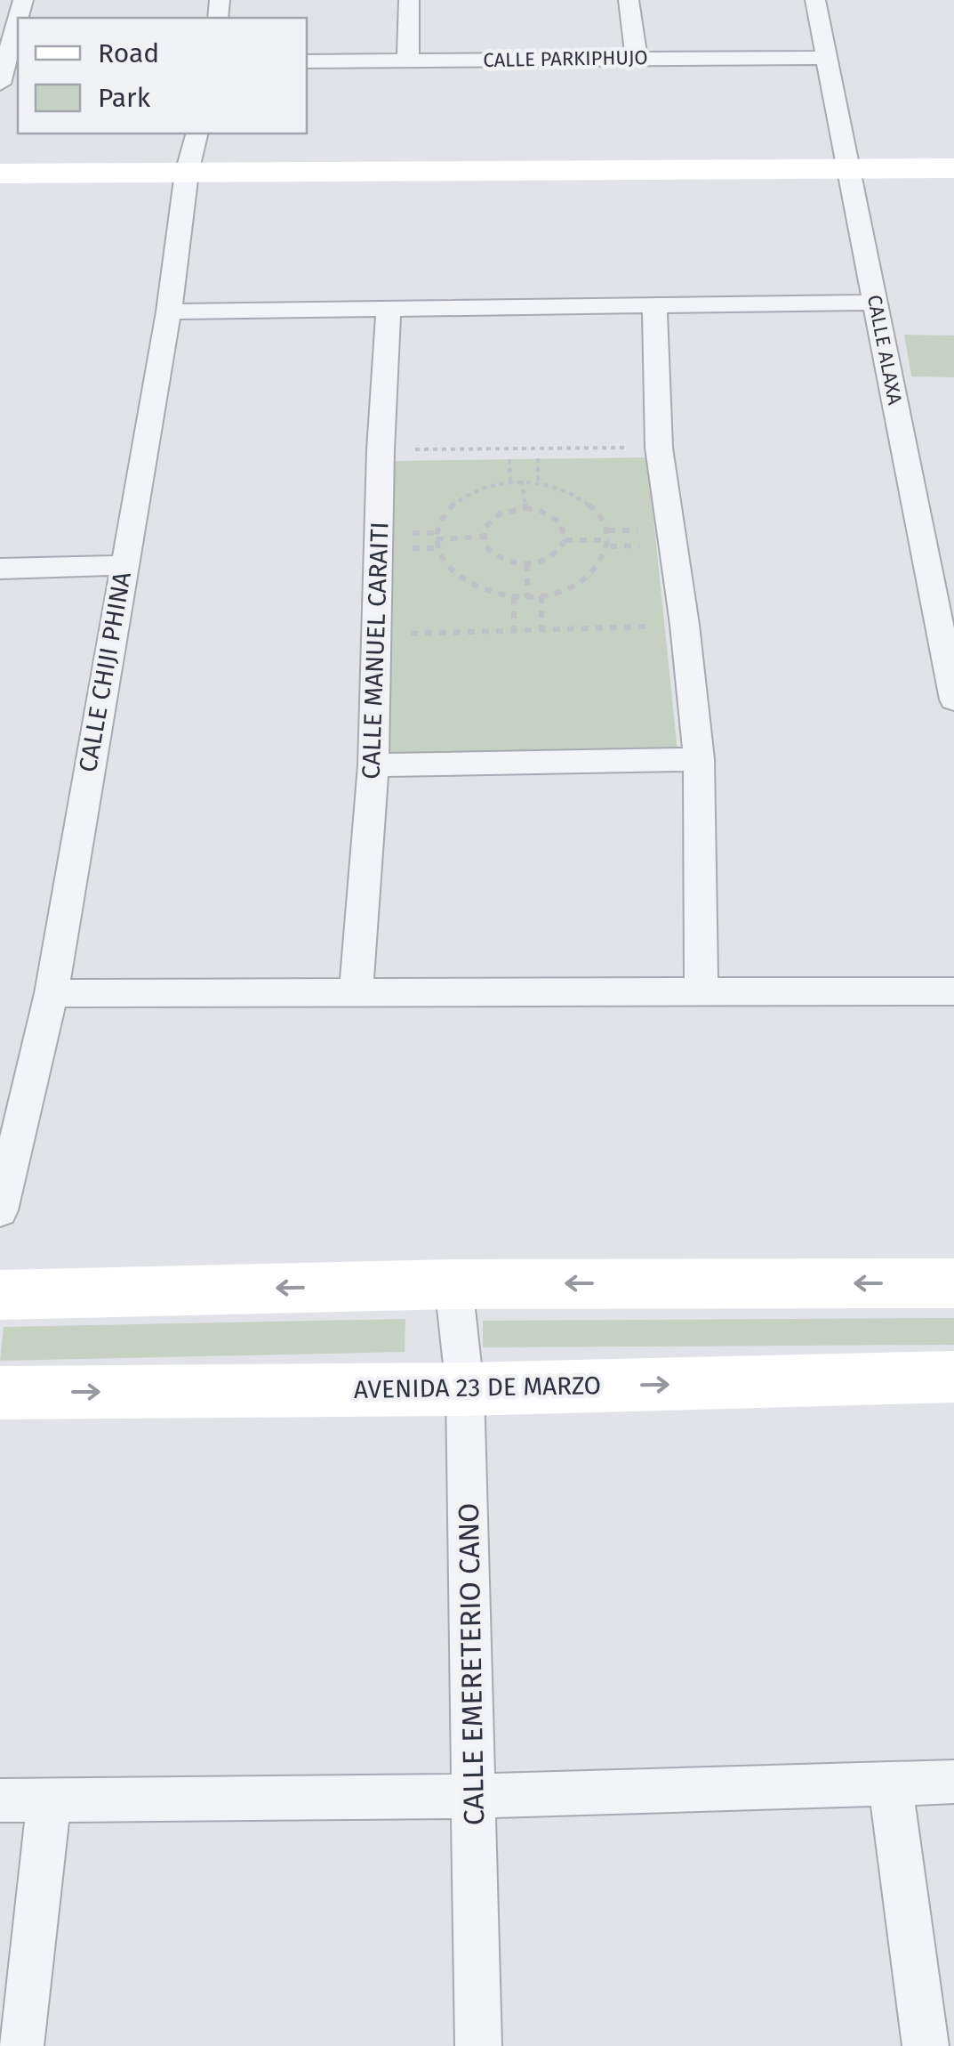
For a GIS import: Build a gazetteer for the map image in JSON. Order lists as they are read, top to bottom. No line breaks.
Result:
{"streets":{"street":["CALLE PARKIPHUJO","CALLE ALAXA","CALLE MANUEL CARAITI","CALLE CHIJI PHINA","AVENIDA 23 DE MARZO","CALLE EMERETERIO CANO"]},"crossings":[["CALLE PARKIPHUJO","CALLE ALAXA"],["AVENIDA 23 DE MARZO","CALLE EMERETERIO CANO"]],"legend":["Road","Park"]}
